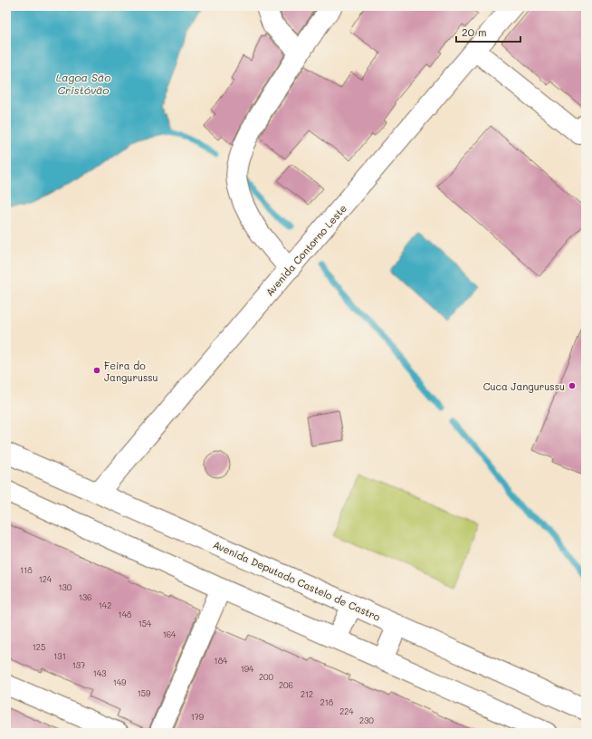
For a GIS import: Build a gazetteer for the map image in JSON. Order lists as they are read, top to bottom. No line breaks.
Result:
{"streets":{"street":["Avenida Contorno Leste","Avenida Deputado Castelo de Castro"]},"crossings":[["Avenida Contorno Leste","Avenida Deputado Castelo de Castro"]],"water":["Lagoa São Cristóvão"],"places":["Feira do Jangurussu","Cuca Jangurussu"],"house_numbers":["118","124","130","136","142","148","154","164","125","131","184","137","194","143","200","149","206","159","212","218","224","179","230"],"scale_bar":"20 m"}
